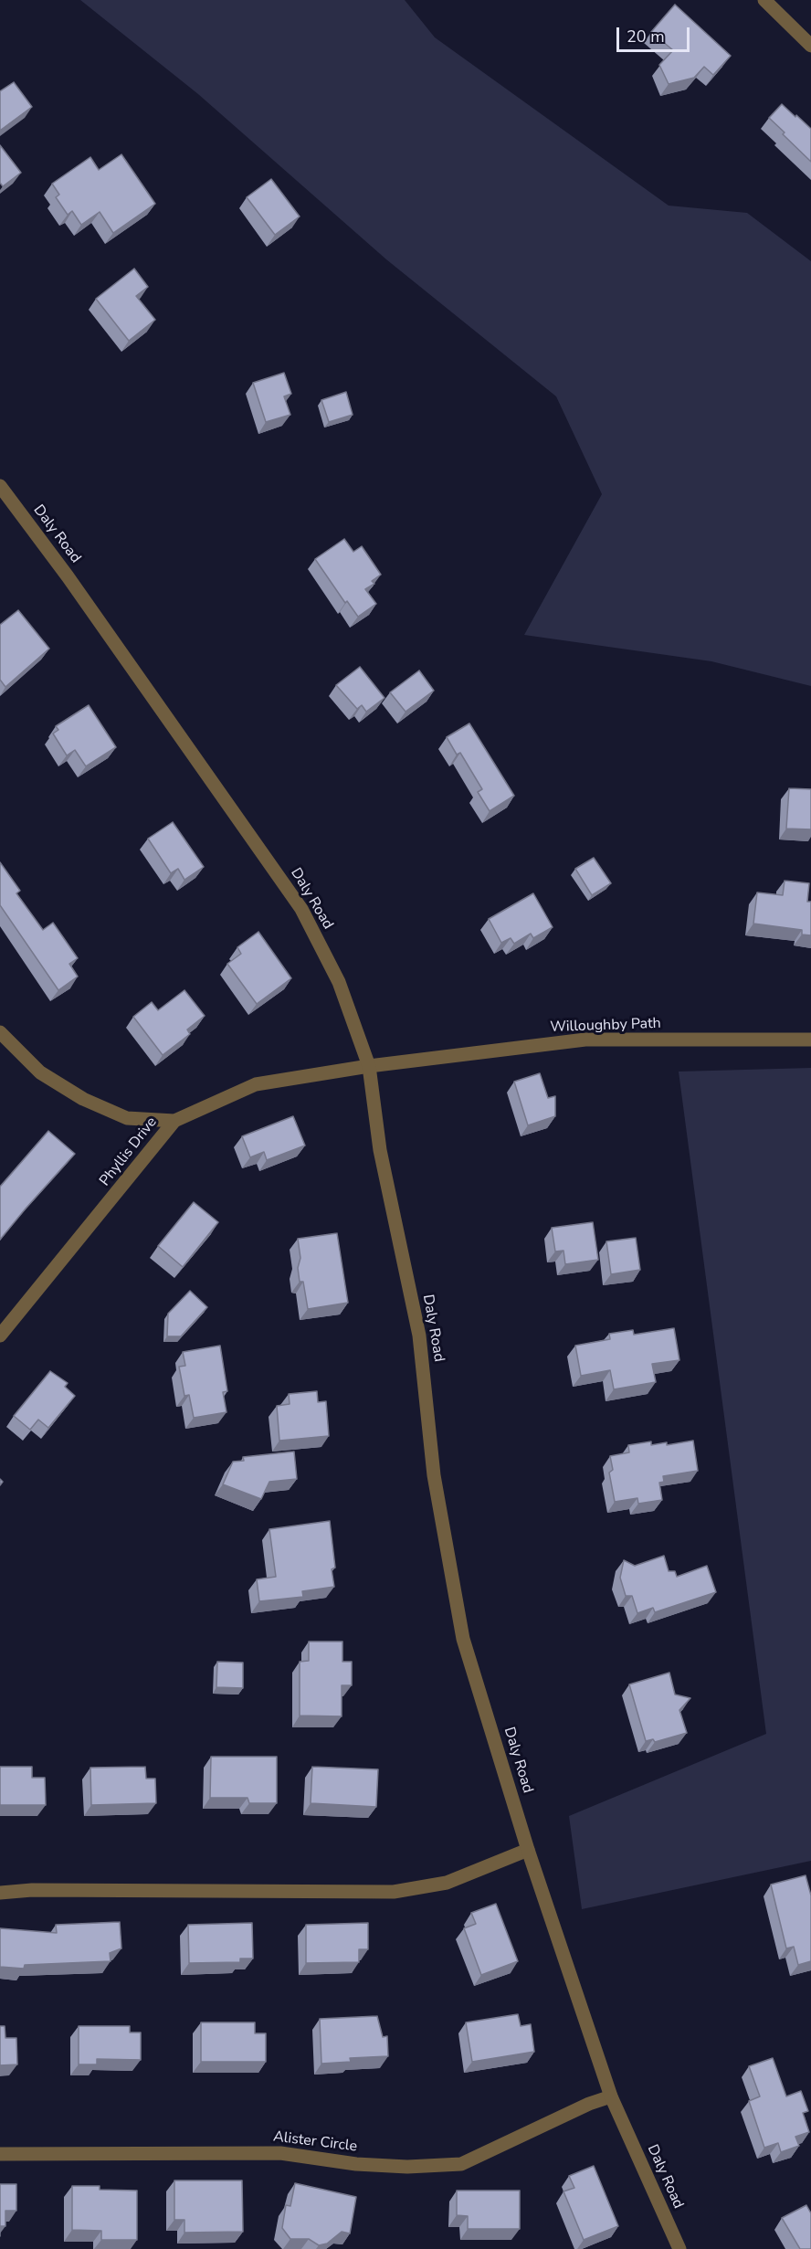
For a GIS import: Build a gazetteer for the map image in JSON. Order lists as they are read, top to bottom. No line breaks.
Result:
{"streets":{"street":["Daly Road","Willoughby Path","Phyllis Drive","Alister Circle"]},"crossings":[["Daly Road","Willoughby Path"],["Daly Road","Phyllis Drive"],["Daly Road","Alister Circle"],["Willoughby Path","Phyllis Drive"]],"scale_bar":"20 m"}
